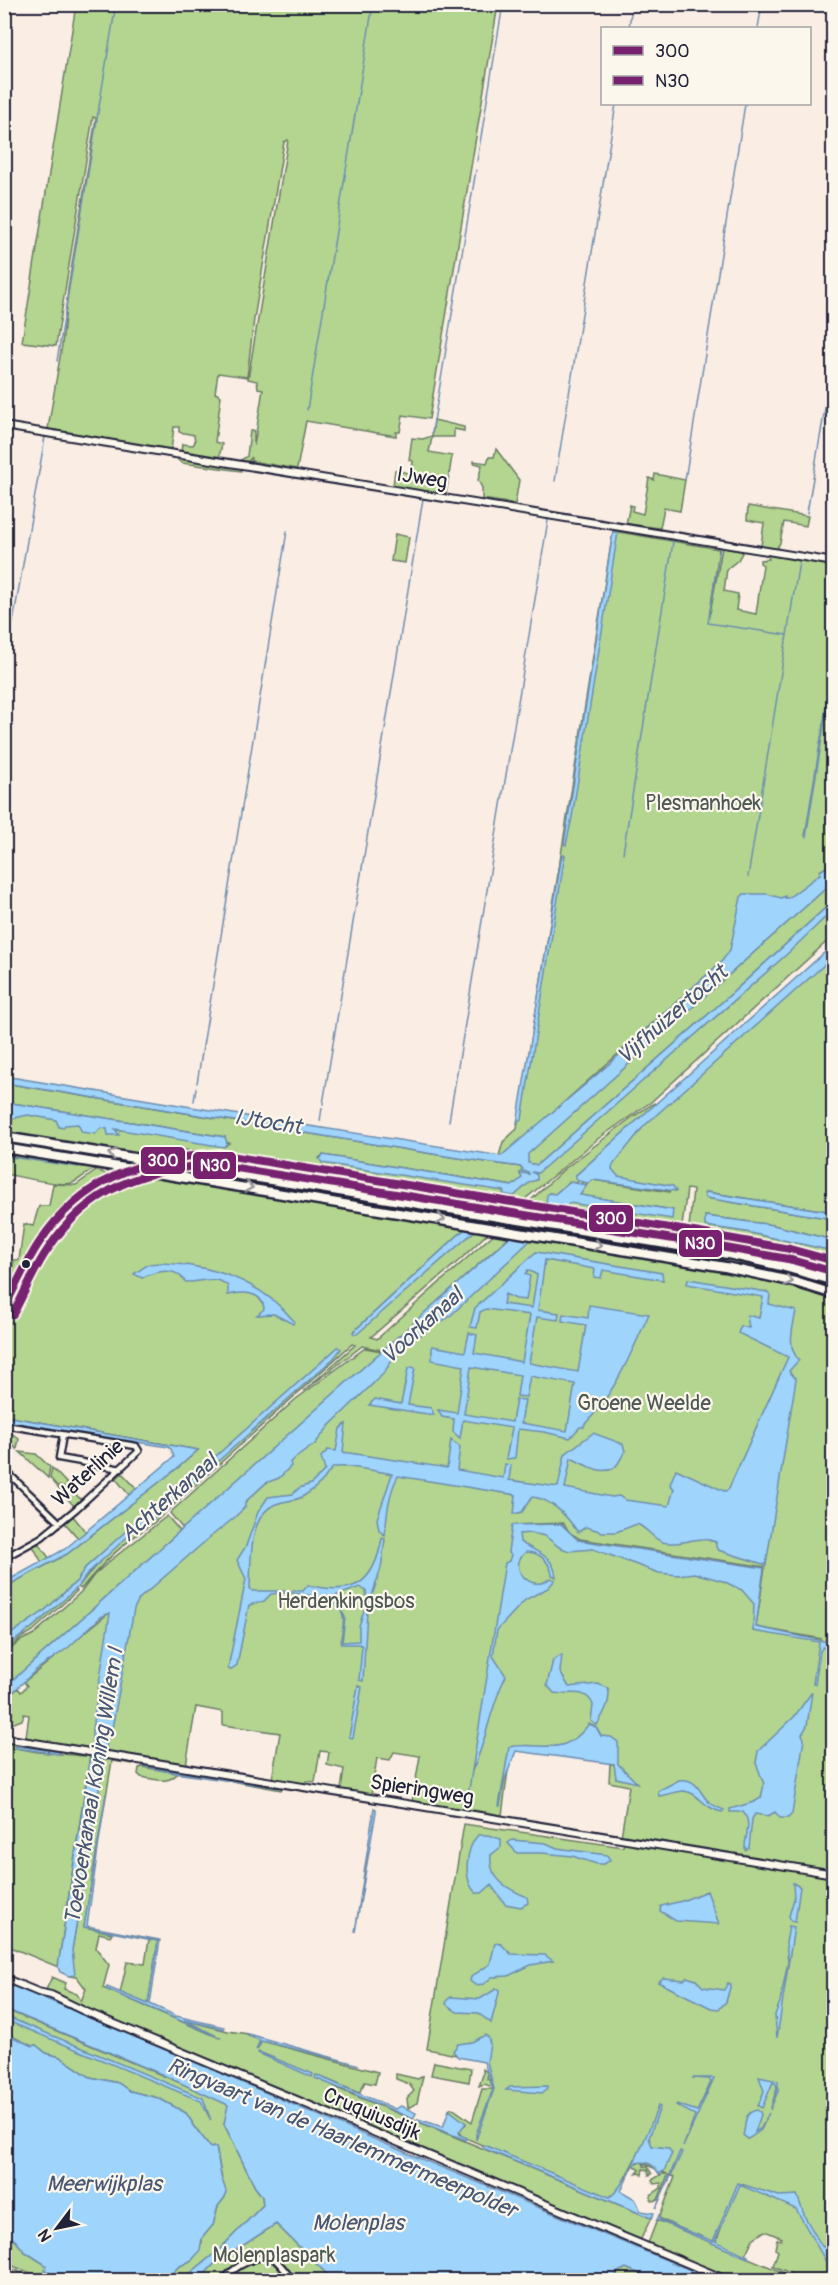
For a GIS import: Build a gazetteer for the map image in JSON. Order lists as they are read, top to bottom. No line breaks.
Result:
{"streets":{"street":["IJweg","Waterlinie","Spieringweg","Cruquiusdijk"]},"water":["Vijfhuizertocht","IJtocht","Voorkanaal","Achterkanaal","Toevoerkanaal Koning Willem I","Ringvaart van de Haarlemmermeerpolder","Meerwijkplas","Molenplas"],"parks":["Plesmanhoek","Groene Weelde","Herdenkingsbos","Molenplaspark"],"lines":["transit line 300","transit line N30"],"legend":["300","N30"],"north":"bottom left"}
